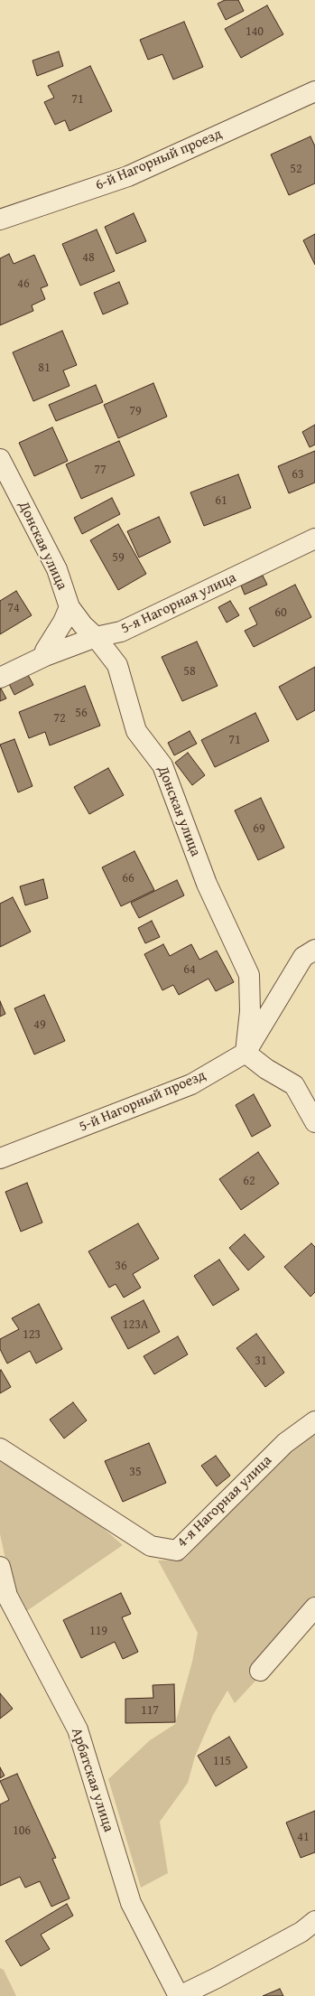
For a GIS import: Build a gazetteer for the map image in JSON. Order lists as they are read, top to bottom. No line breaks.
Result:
{"streets":{"street":["6-й Нагорный проезд","Донская улица","5-я Нагорная улица","5-й Нагорный проезд","4-я Нагорная улица","Арбатская улица"]},"crossings":[["Донская улица","5-я Нагорная улица"],["Донская улица","5-й Нагорный проезд"]],"house_numbers":["140","71","52","48","46","81","79","77","63","61","59","74","60","58","56","72","71","69","66","64","49","62","36","123А","123","31","35","119","117","115","106","41"]}
